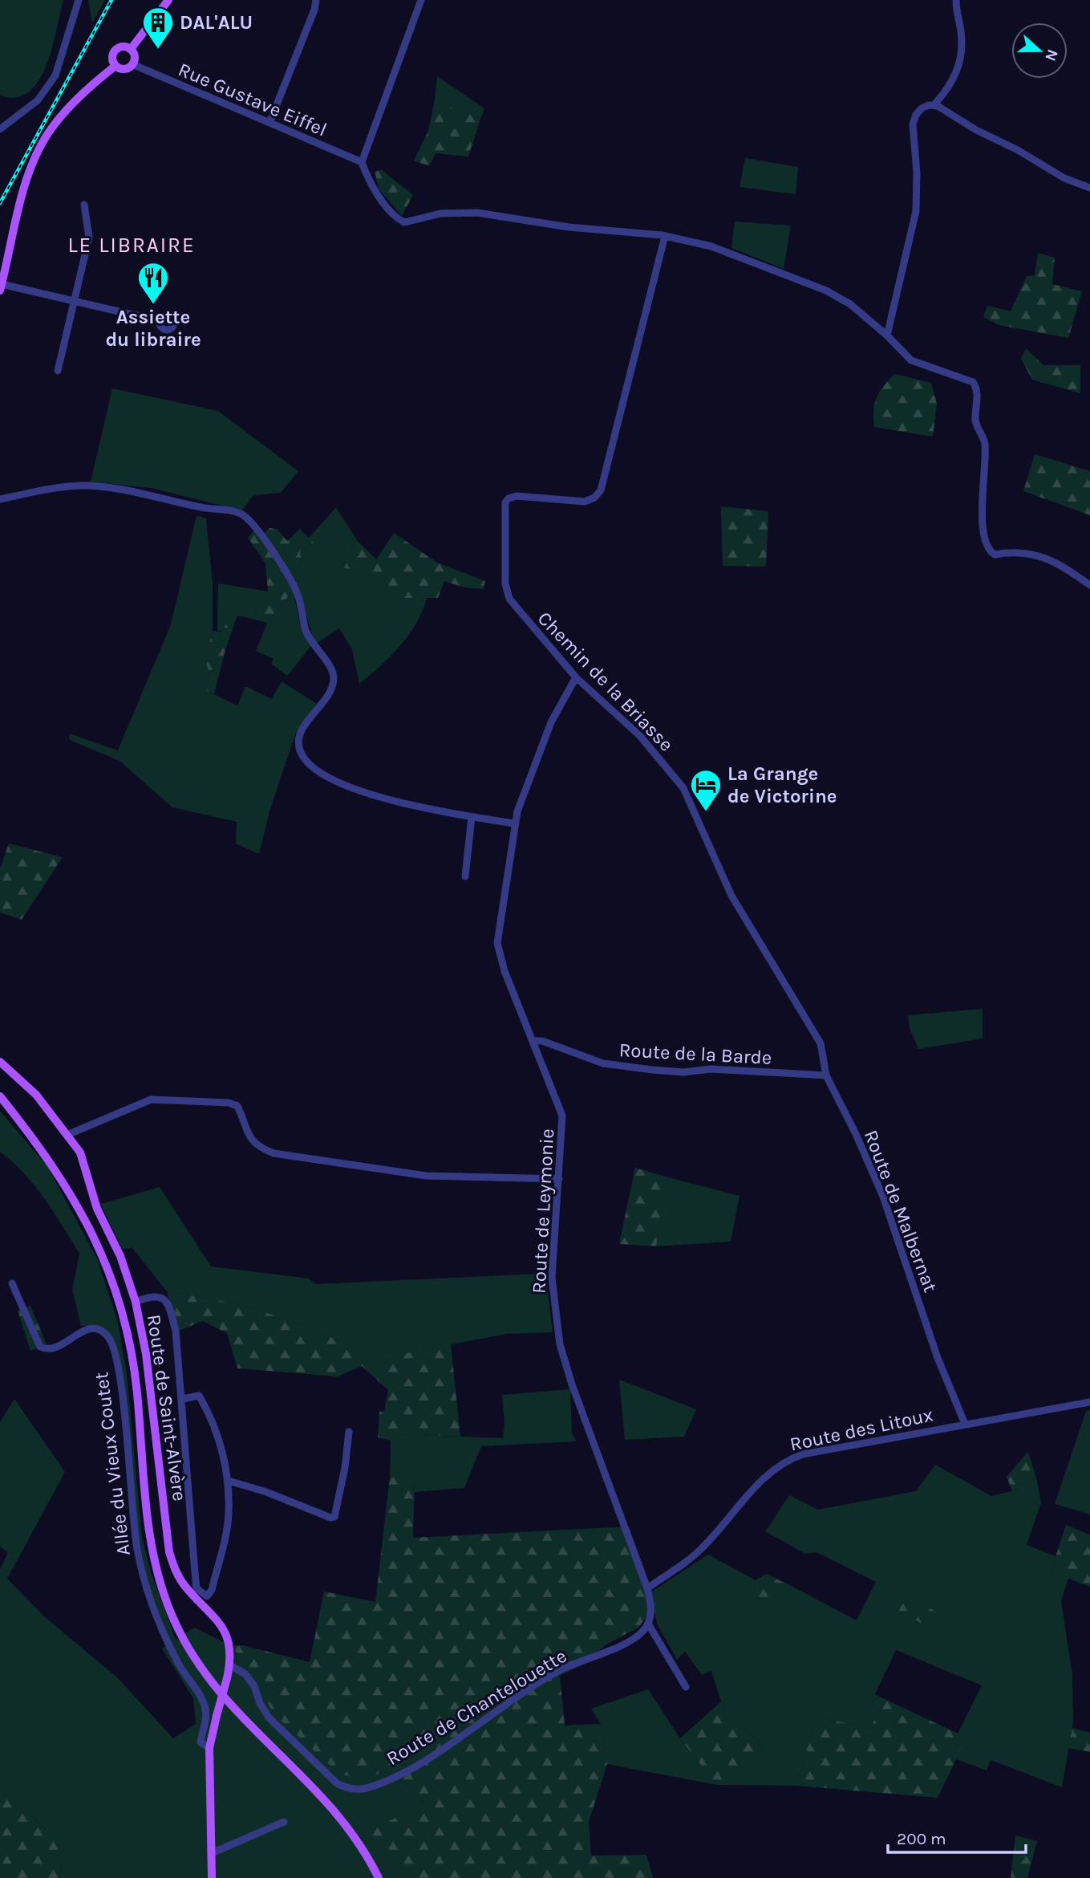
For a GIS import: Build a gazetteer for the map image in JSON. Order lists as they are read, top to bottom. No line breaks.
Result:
{"streets":{"main road":["Route de Saint-Alvère"],"street":["Rue Gustave Eiffel","Chemin de la Briasse","Route de la Barde","Route de Leymonie","Route de Malbernat","Route des Litoux","Allée du Vieux Coutet","Route de Chantelouette"]},"crossings":[["Chemin de la Briasse","Route de Leymonie"],["Chemin de la Briasse","Route de Malbernat"],["Route de la Barde","Route de Leymonie"],["Route de la Barde","Route de Malbernat"],["Route de Leymonie","Route des Litoux"],["Route de Malbernat","Route des Litoux"],["Route de Saint-Alvère","Allée du Vieux Coutet"],["Route de Saint-Alvère","Route de Chantelouette"]],"districts":["LE LIBRAIRE"],"places":{"building":["DAL'ALU"],"restaurant":["Assiette du libraire"],"hotel":["La Grange de Victorine"]},"scale_bar":"200 m","north":"right"}
